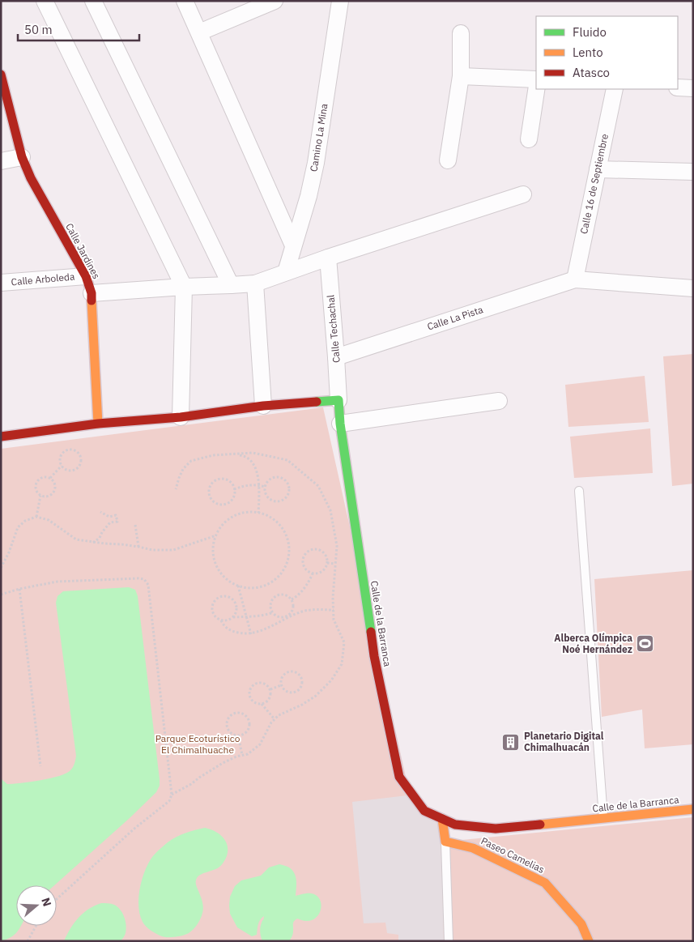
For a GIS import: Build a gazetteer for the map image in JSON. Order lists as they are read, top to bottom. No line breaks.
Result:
{"streets":{"main road":["Calle Jardines","Calle de la Barranca","Paseo Camelias"],"street":["Camino La Mina","Calle 16 de Septiembre","Calle Arboleda","Calle La Pista","Calle Techachal"]},"crossings":[["Calle 16 de Septiembre","Calle La Pista"],["Calle Jardines","Calle Arboleda"],["Calle La Pista","Calle Techachal"],["Calle Techachal","Calle de la Barranca"]],"parks":["Parque Ecoturístico El Chimalhuache"],"places":{"sports":["Alberca Olímpica Noé Hernández"],"building":["Planetario Digital Chimalhuacán"]},"legend":["Fluido","Lento","Atasco"],"scale_bar":"50 m","north":"right"}
